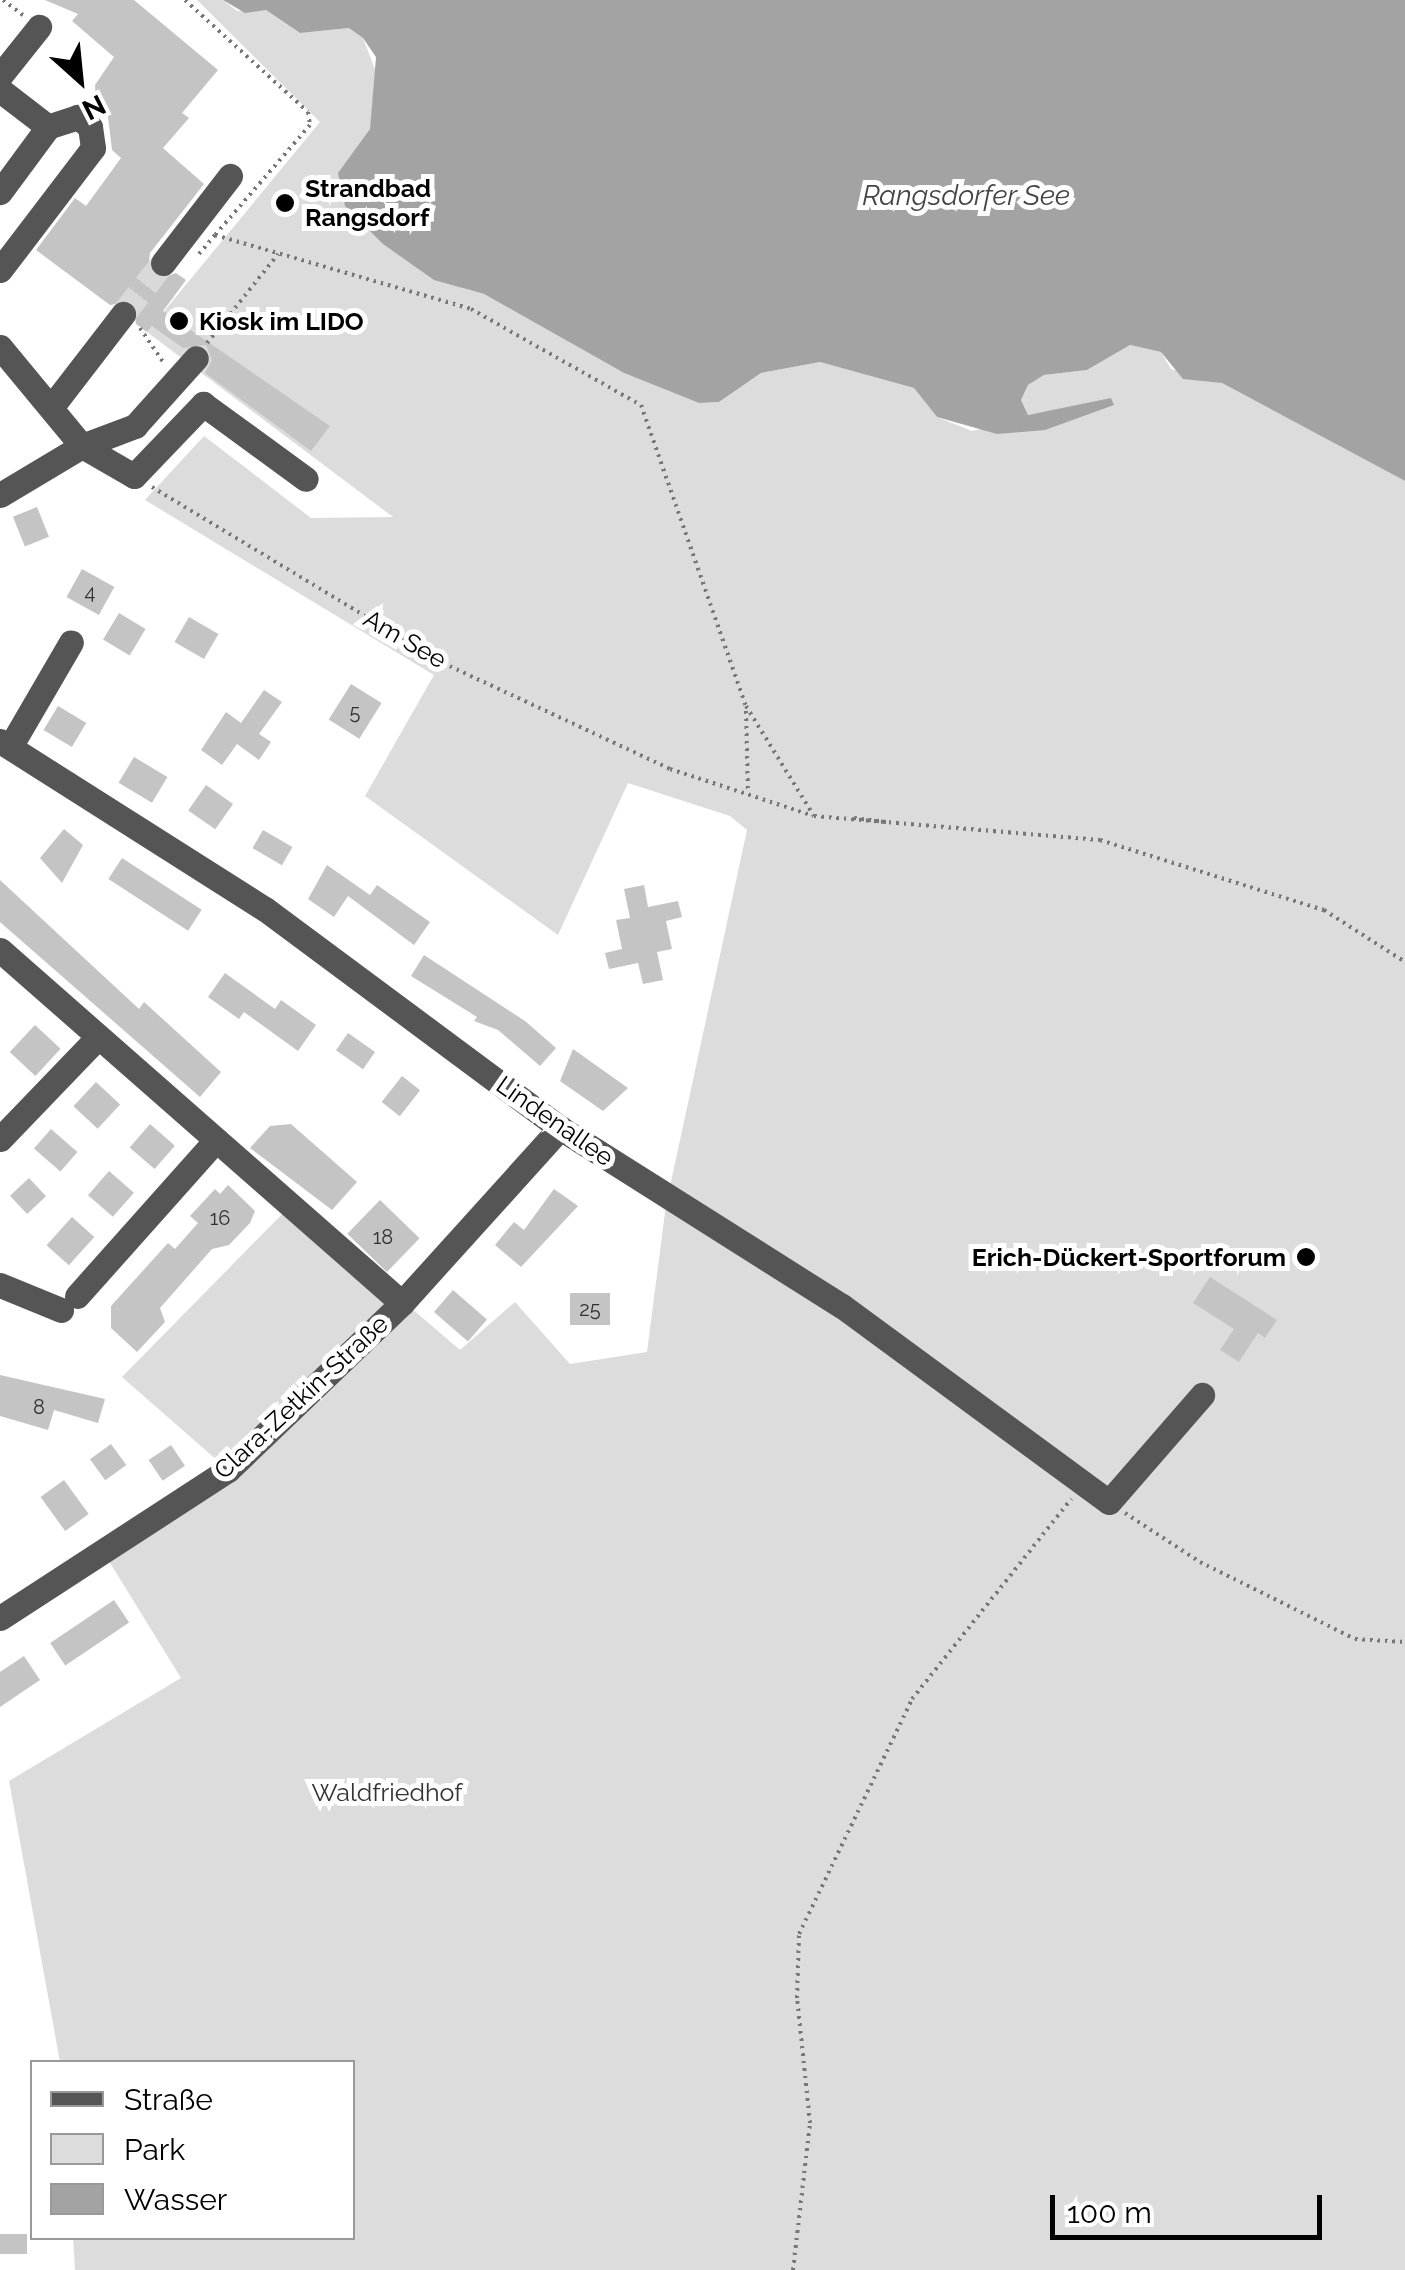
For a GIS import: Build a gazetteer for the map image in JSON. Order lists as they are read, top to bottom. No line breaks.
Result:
{"streets":{"street":["Lindenallee","Clara-Zetkin-Straße"],"path":["Am See"]},"crossings":[["Lindenallee","Clara-Zetkin-Straße"]],"water":["Rangsdorfer See"],"parks":["Waldfriedhof"],"places":["Strandbad Rangsdorf","Kiosk im LIDO","Erich-Dückert-Sportforum"],"house_numbers":["4","5","16","18","25","8"],"legend":["Straße","Park","Wasser"],"scale_bar":"100 m","north":"bottom right"}
